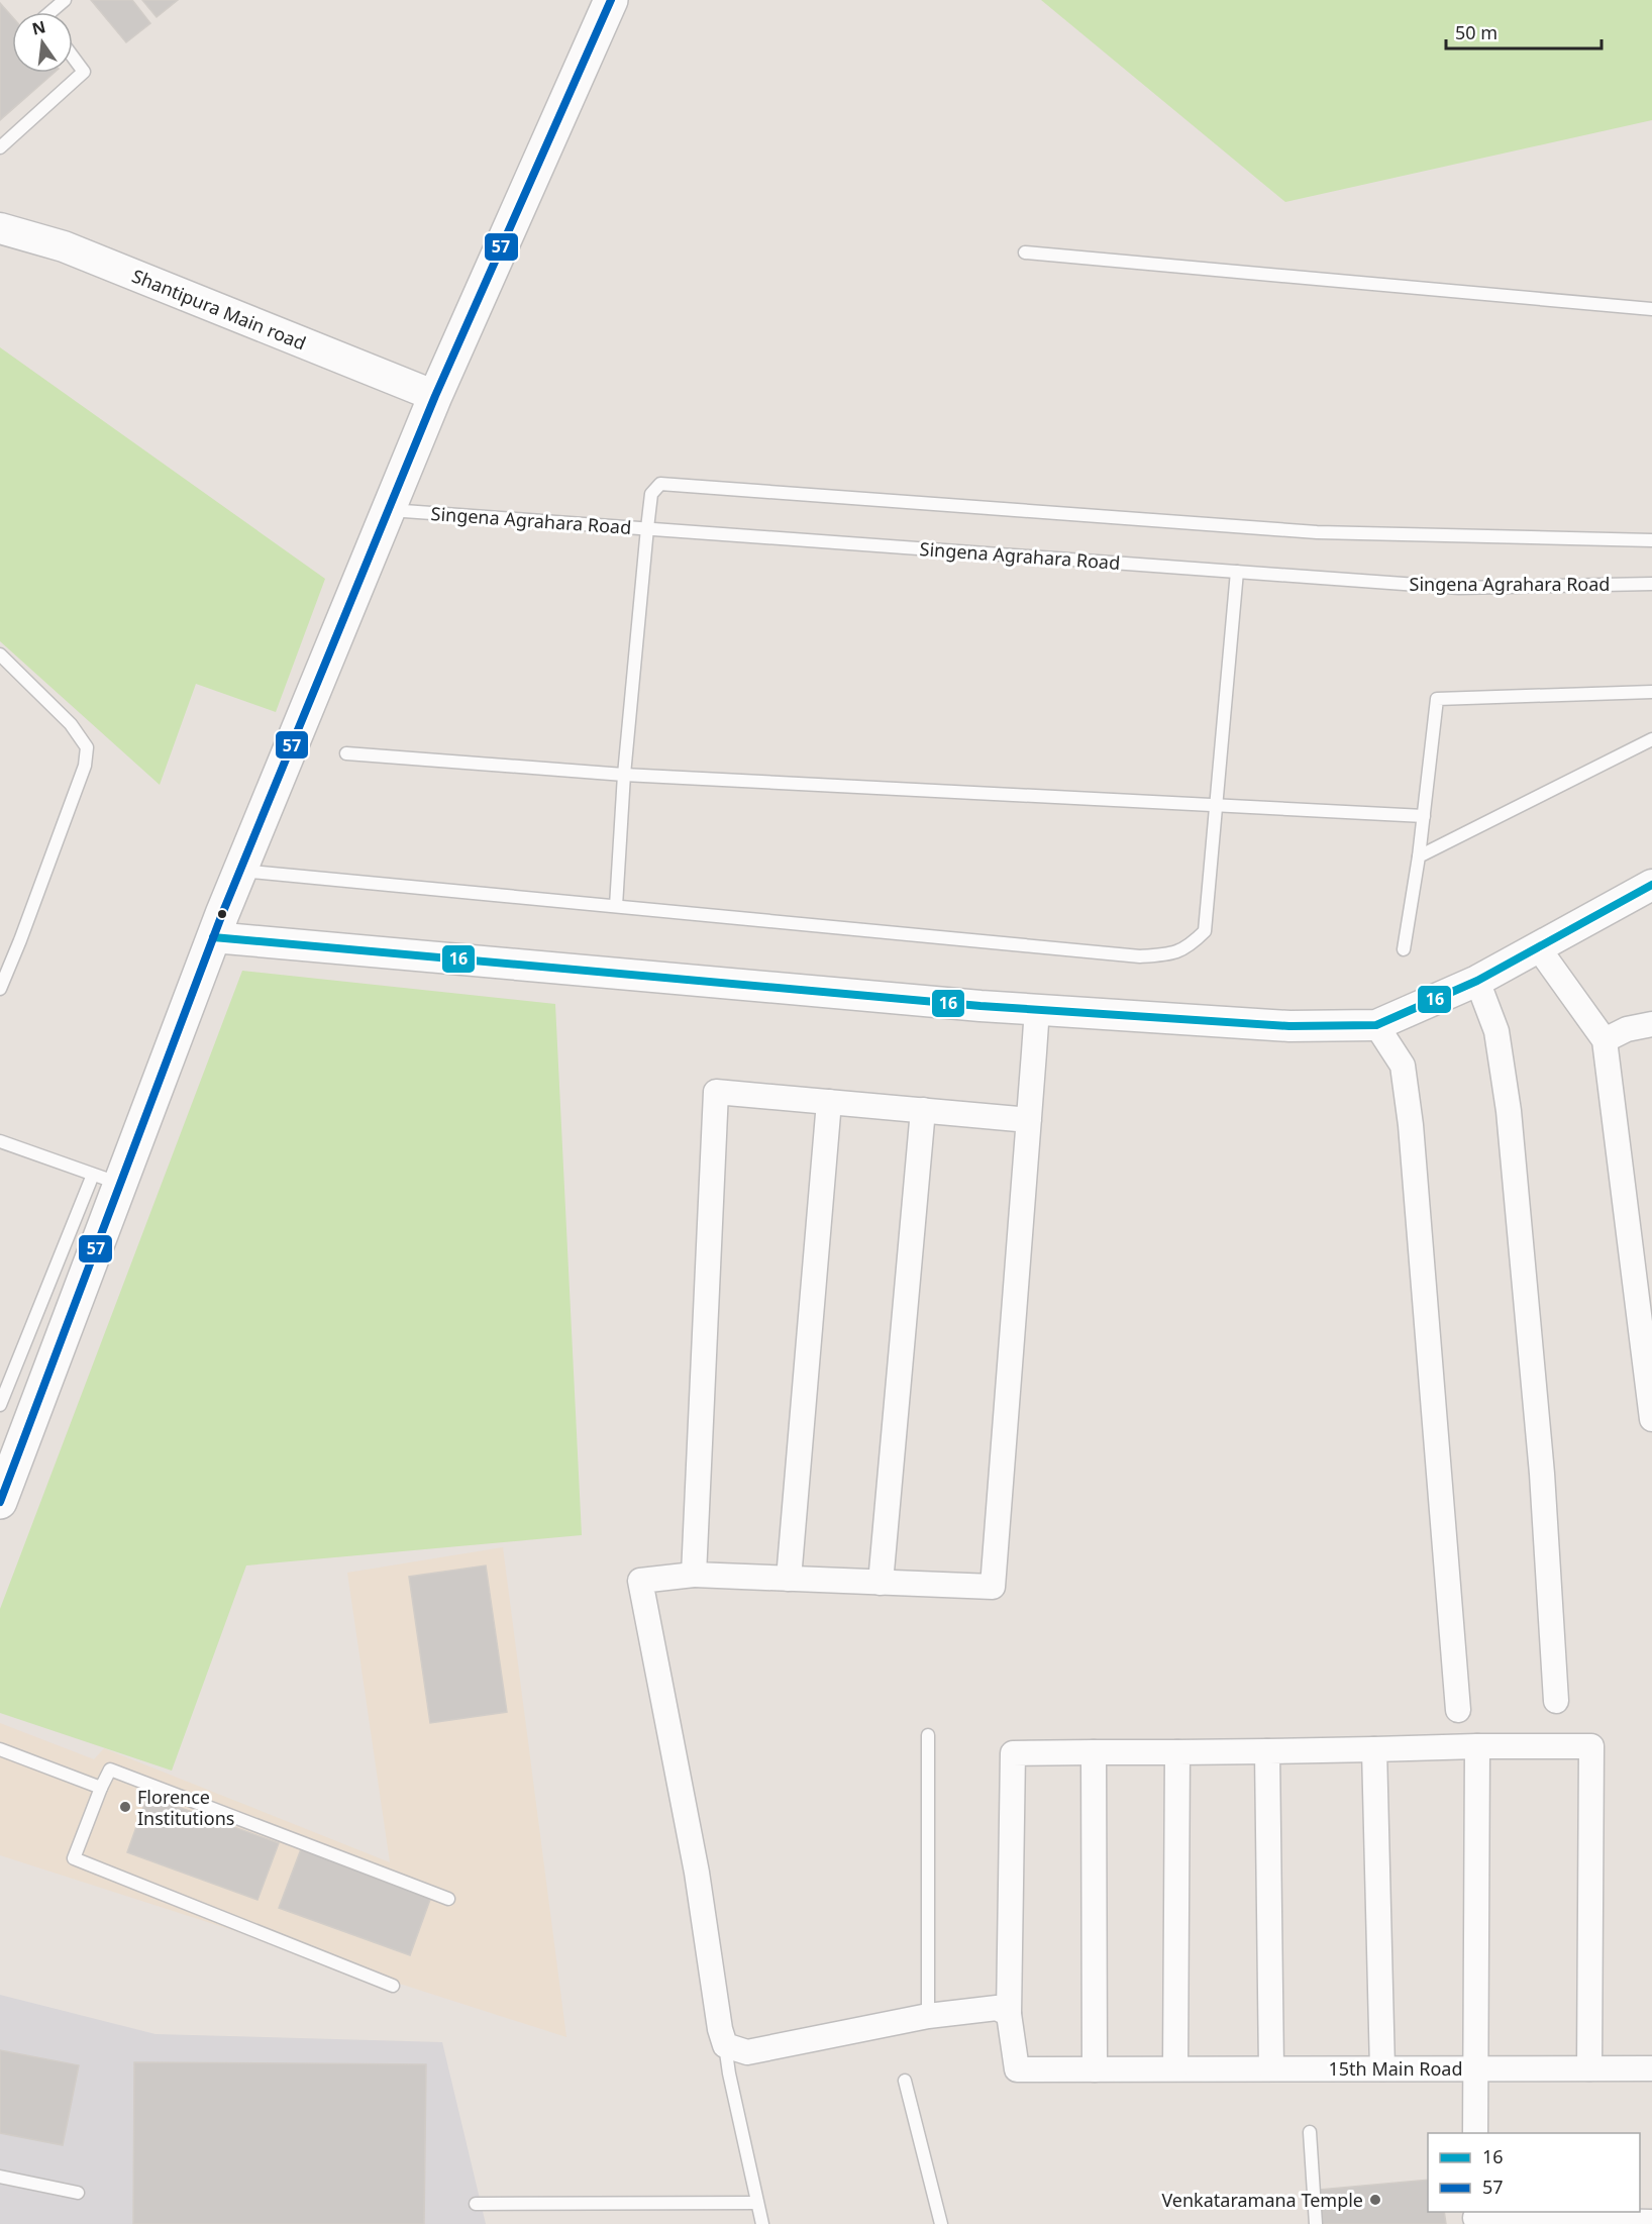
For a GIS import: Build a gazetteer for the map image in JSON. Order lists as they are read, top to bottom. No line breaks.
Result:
{"streets":{"street":["Shantipura Main road","15th Main Road"],"lane":["Singena Agrahara Road"]},"places":["Florence Institutions","Venkataramana Temple"],"lines":["transit line 57","transit line 16"],"legend":["16","57"],"scale_bar":"50 m","north":"top"}
